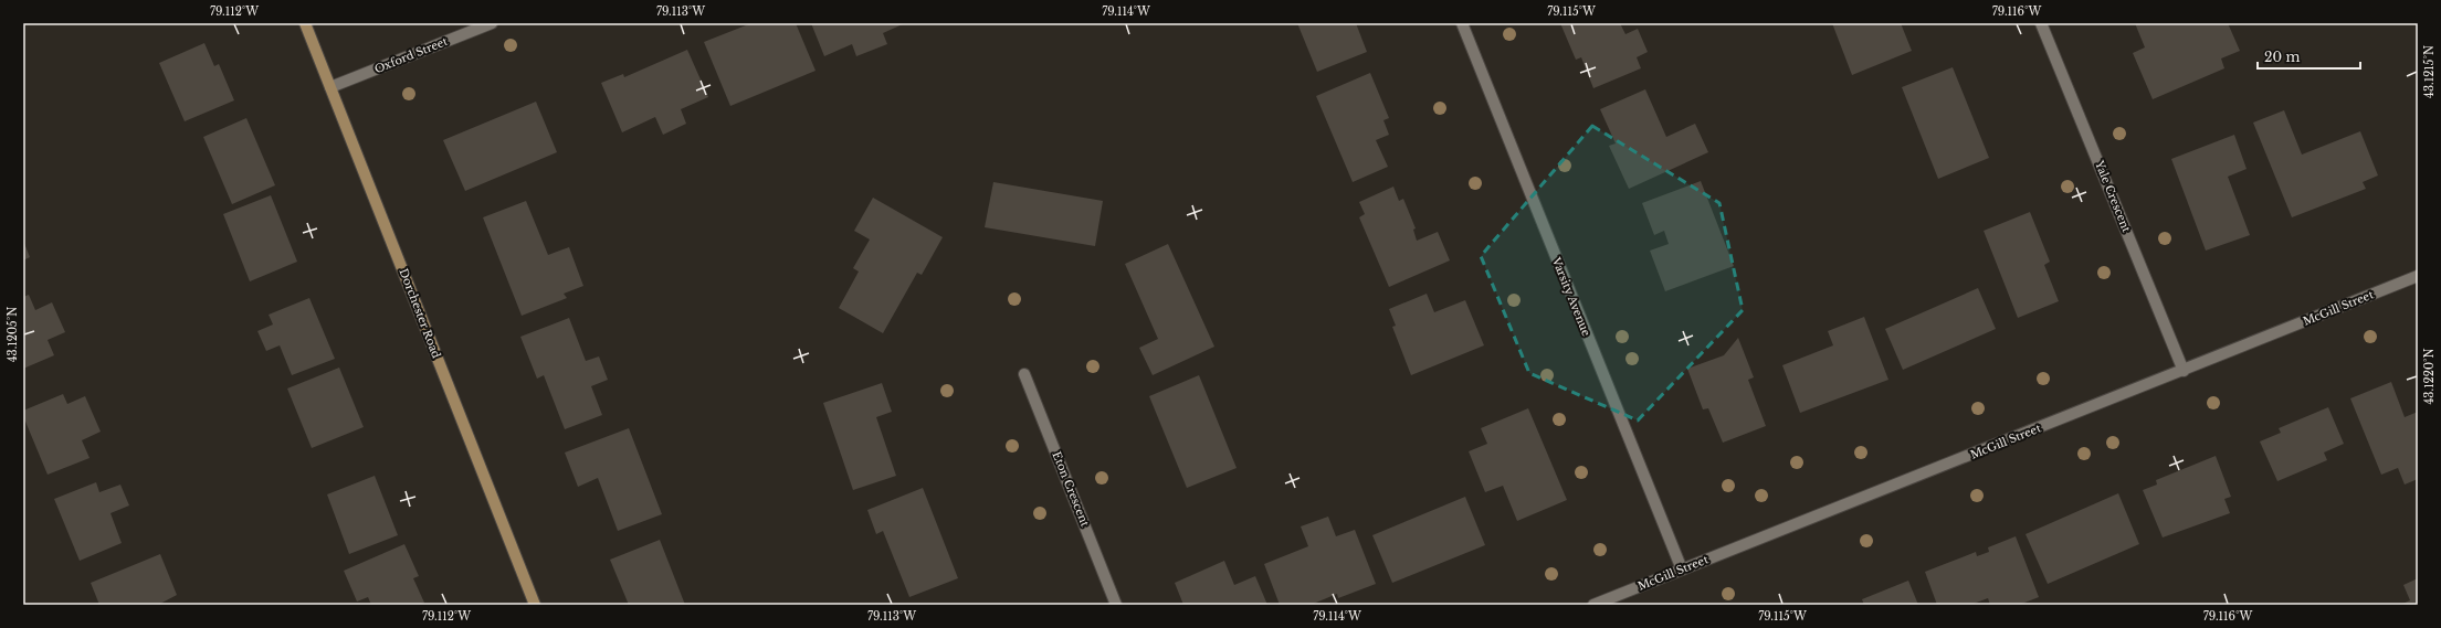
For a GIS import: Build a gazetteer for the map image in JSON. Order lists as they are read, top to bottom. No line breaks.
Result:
{"streets":{"main road":["Dorchester Road"],"street":["Oxford Street","Yale Crescent","Varsity Avenue","McGill Street","Eton Crescent"]},"crossings":[["Oxford Street","Dorchester Road"],["Yale Crescent","McGill Street"],["Varsity Avenue","McGill Street"]],"scale_bar":"20 m","coordinates":["79.112°W","79.113°W","79.114°W","79.115°W","79.116°W","43.1215°N","43.1205°N","43.1220°N"]}
